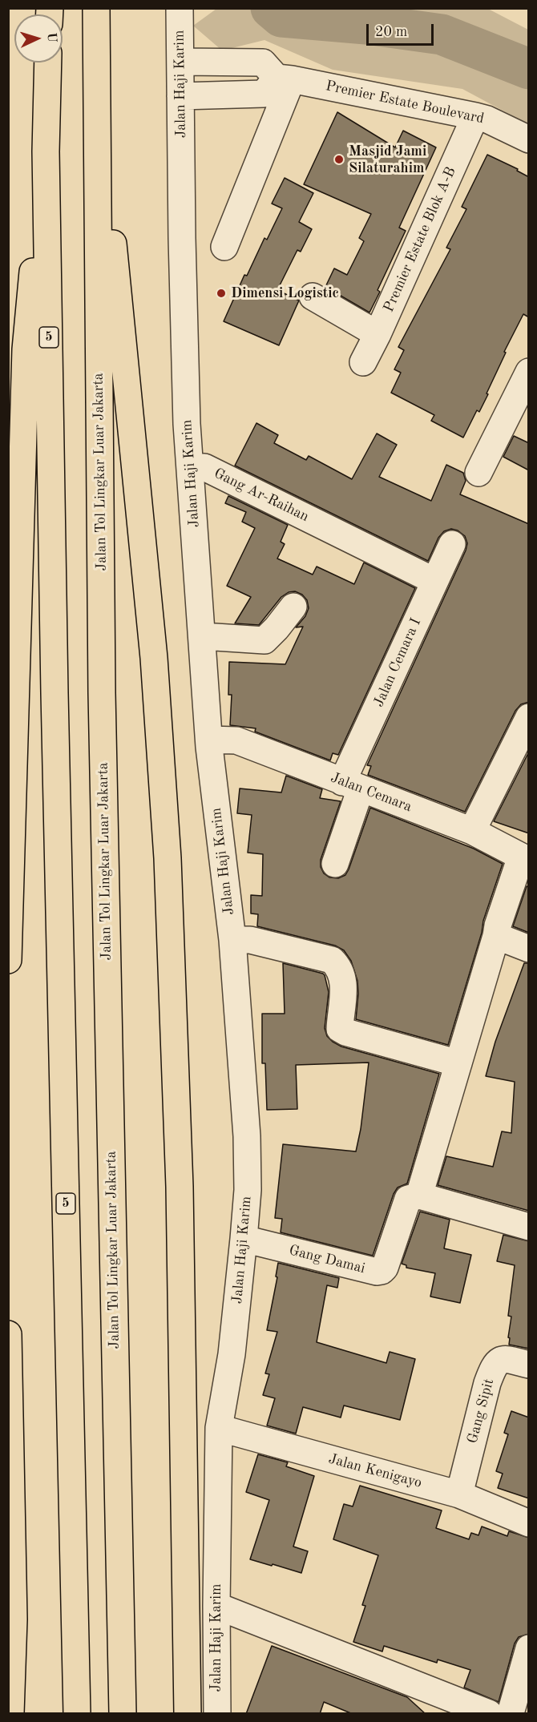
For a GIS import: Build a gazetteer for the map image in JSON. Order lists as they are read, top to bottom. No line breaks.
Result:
{"streets":{"highway":["5","Jalan Tol Lingkar Luar Jakarta"],"street":["Jalan Haji Karim","Premier Estate Boulevard","Premier Estate Blok A-B","Gang Ar-Raihan","Jalan Cemara I","Jalan Cemara","Gang Damai","Gang Sipit","Jalan Kenigayo"]},"crossings":[["Jalan Haji Karim","Gang Ar-Raihan"],["Jalan Haji Karim","Jalan Cemara"],["Jalan Haji Karim","Gang Damai"],["Jalan Haji Karim","Jalan Kenigayo"],["Premier Estate Boulevard","Premier Estate Blok A-B"],["Gang Ar-Raihan","Jalan Cemara I"],["Jalan Cemara I","Jalan Cemara"],["Gang Sipit","Jalan Kenigayo"]],"places":["Masjid Jami Silaturahim","Dimensi Logistic"],"scale_bar":"20 m","north":"right"}
